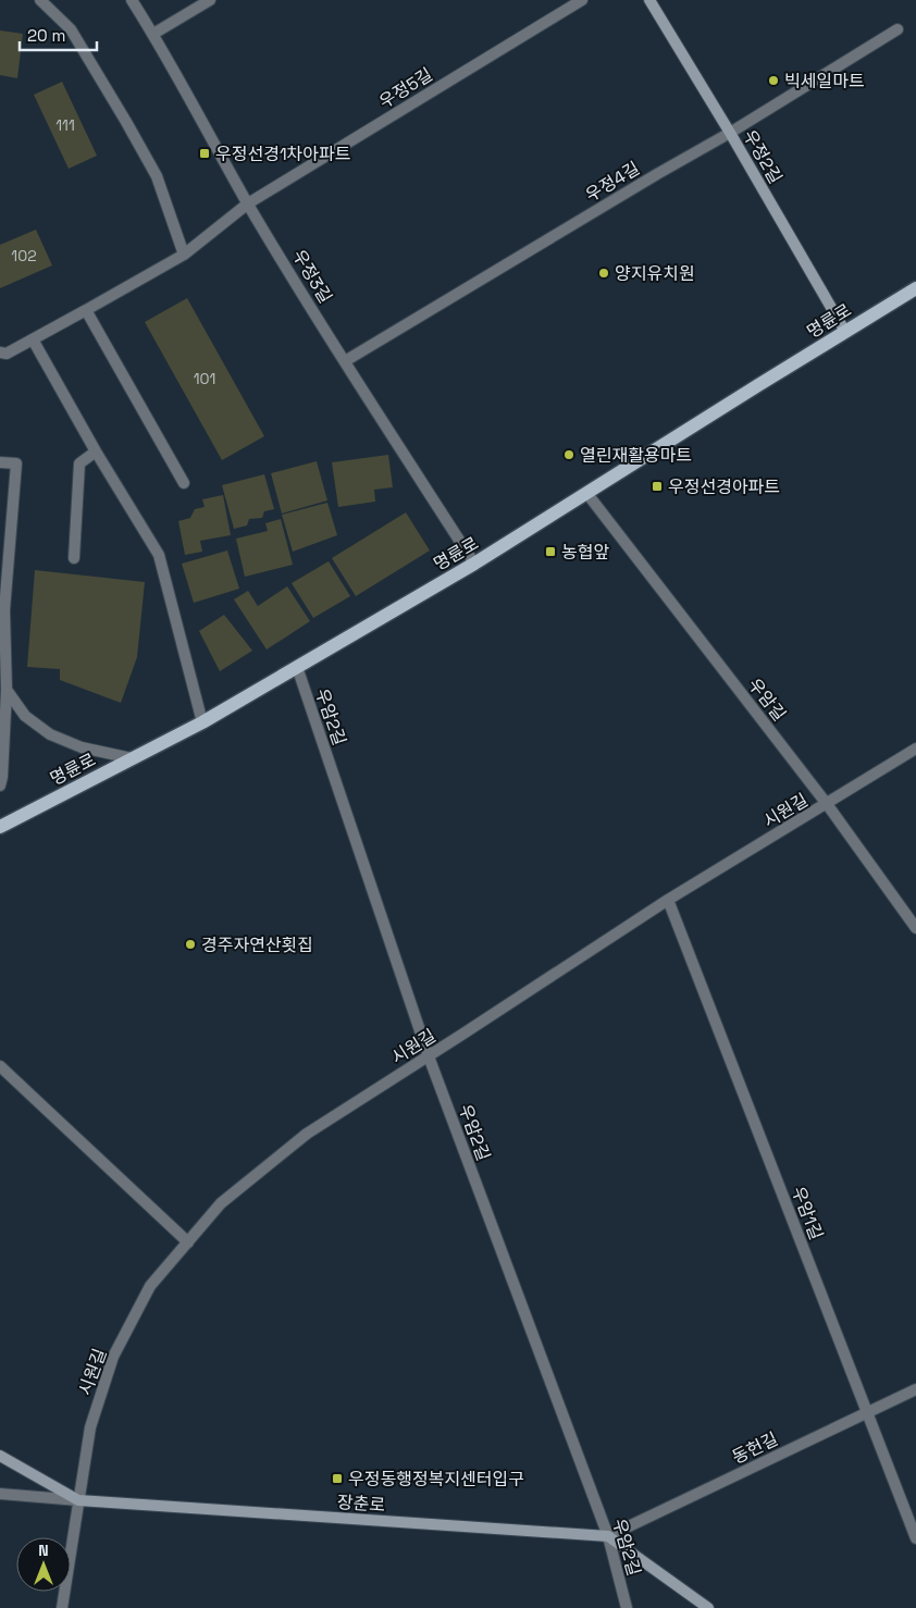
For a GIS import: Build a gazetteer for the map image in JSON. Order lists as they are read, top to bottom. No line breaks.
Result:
{"streets":{"main road":["우정2길","명륜로","장춘로"],"street":["우정5길","우정4길","우정3길","우암길","우암2길","시원길","우암1길","동헌길"]},"crossings":[["우정5길","우정3길"],["우정2길","우정4길"],["우정2길","명륜로"],["우정4길","우정3길"],["우정3길","명륜로"],["명륜로","우암길"],["명륜로","우암2길"],["우암길","시원길"],["우암2길","시원길"],["우암2길","동헌길"],["우암2길","장춘로"],["시원길","우암1길"],["시원길","장춘로"],["우암1길","동헌길"],["동헌길","장춘로"]],"places":{"other":["빅세일마트","양지유치원","열린재활용마트","경주자연산횟집"],"transit":["우정선경1차아파트","우정선경아파트","농협앞","우정동행정복지센터입구"]},"house_numbers":["111","102","101"],"scale_bar":"20 m","north":"top"}
